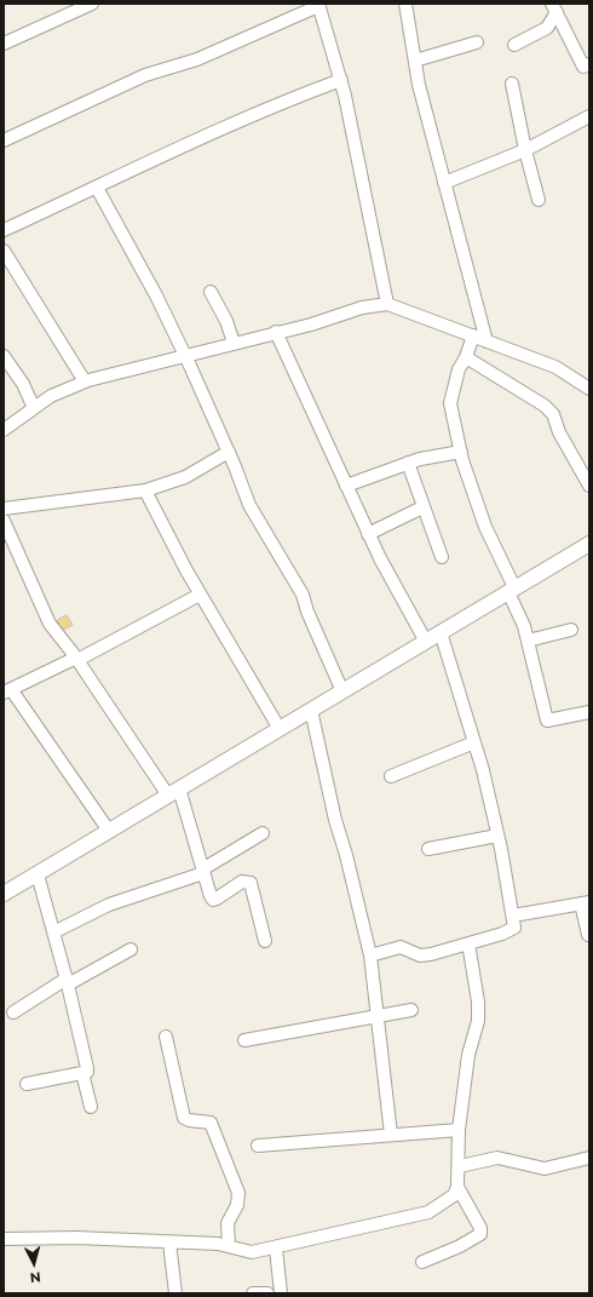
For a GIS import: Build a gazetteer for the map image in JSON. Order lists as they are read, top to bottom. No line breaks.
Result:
{"north":"bottom"}
